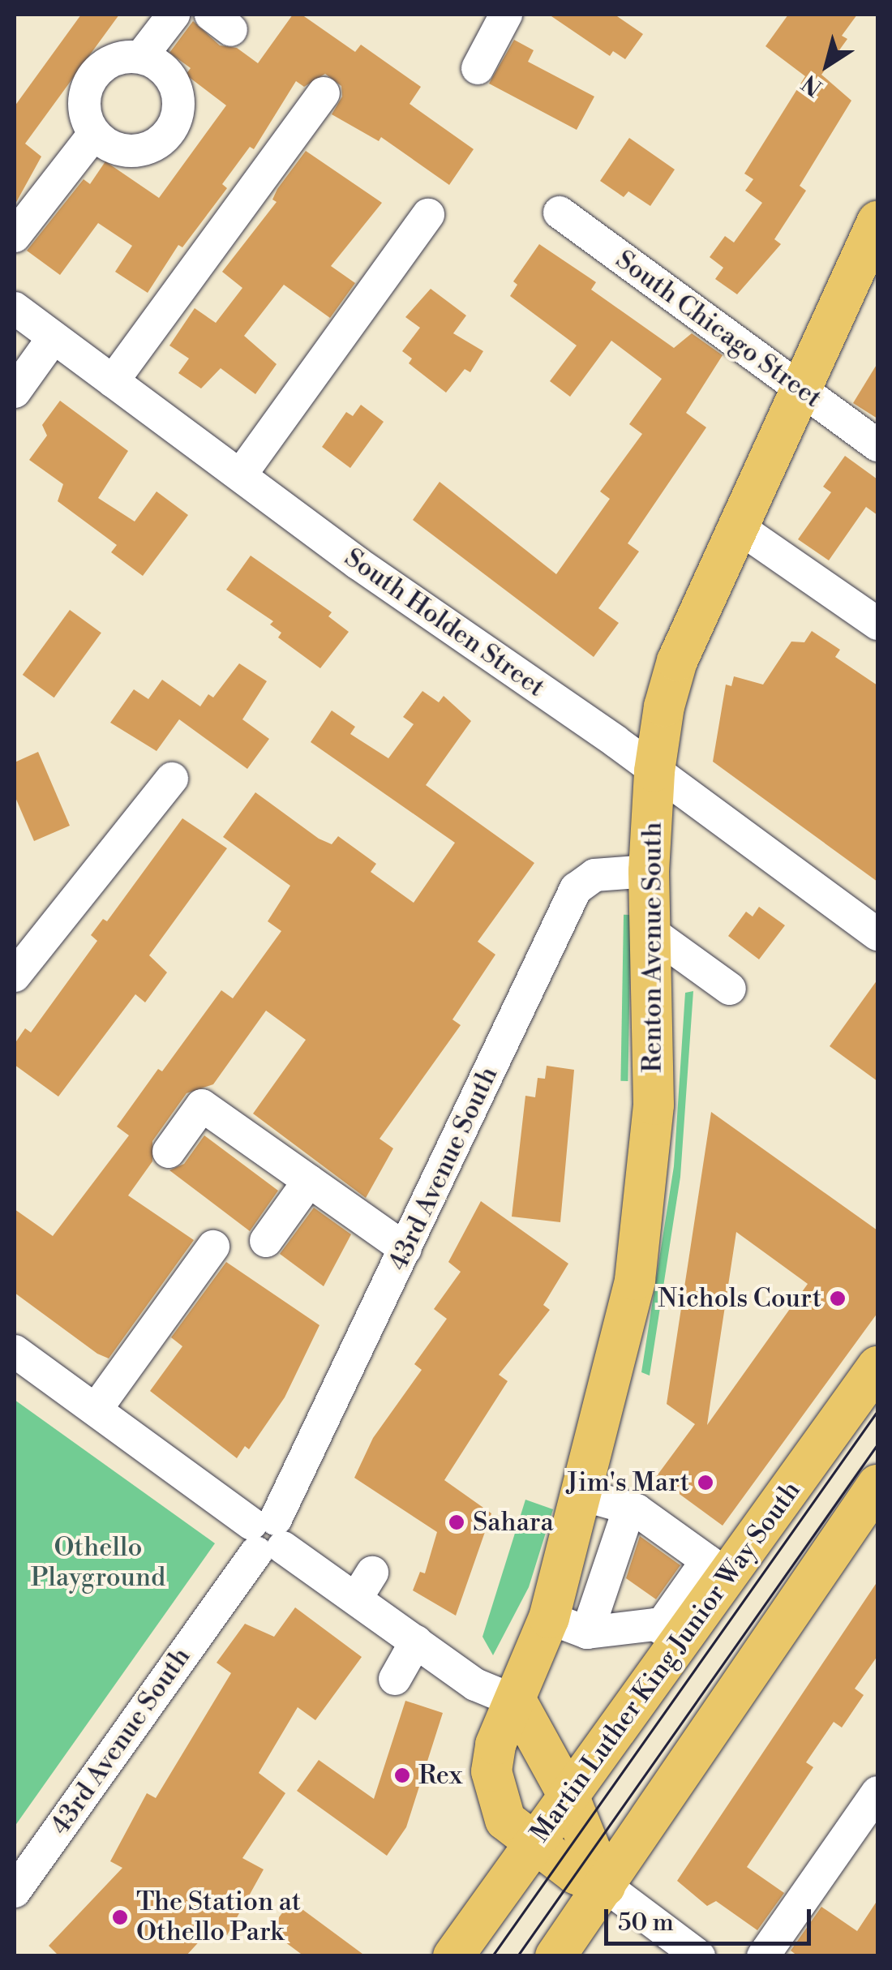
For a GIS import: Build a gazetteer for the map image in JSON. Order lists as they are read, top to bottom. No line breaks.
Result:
{"streets":{"main road":["Renton Avenue South","Martin Luther King Junior Way South"],"street":["South Chicago Street","South Holden Street","43rd Avenue South"]},"crossings":[["South Chicago Street","Renton Avenue South"],["South Holden Street","Renton Avenue South"],["Renton Avenue South","43rd Avenue South"],["Renton Avenue South","Martin Luther King Junior Way South"]],"parks":["Othello Playground"],"places":["Nichols Court","Jim's Mart","Sahara","Rex","The Station at Othello Park"],"scale_bar":"50 m","north":"bottom left"}
